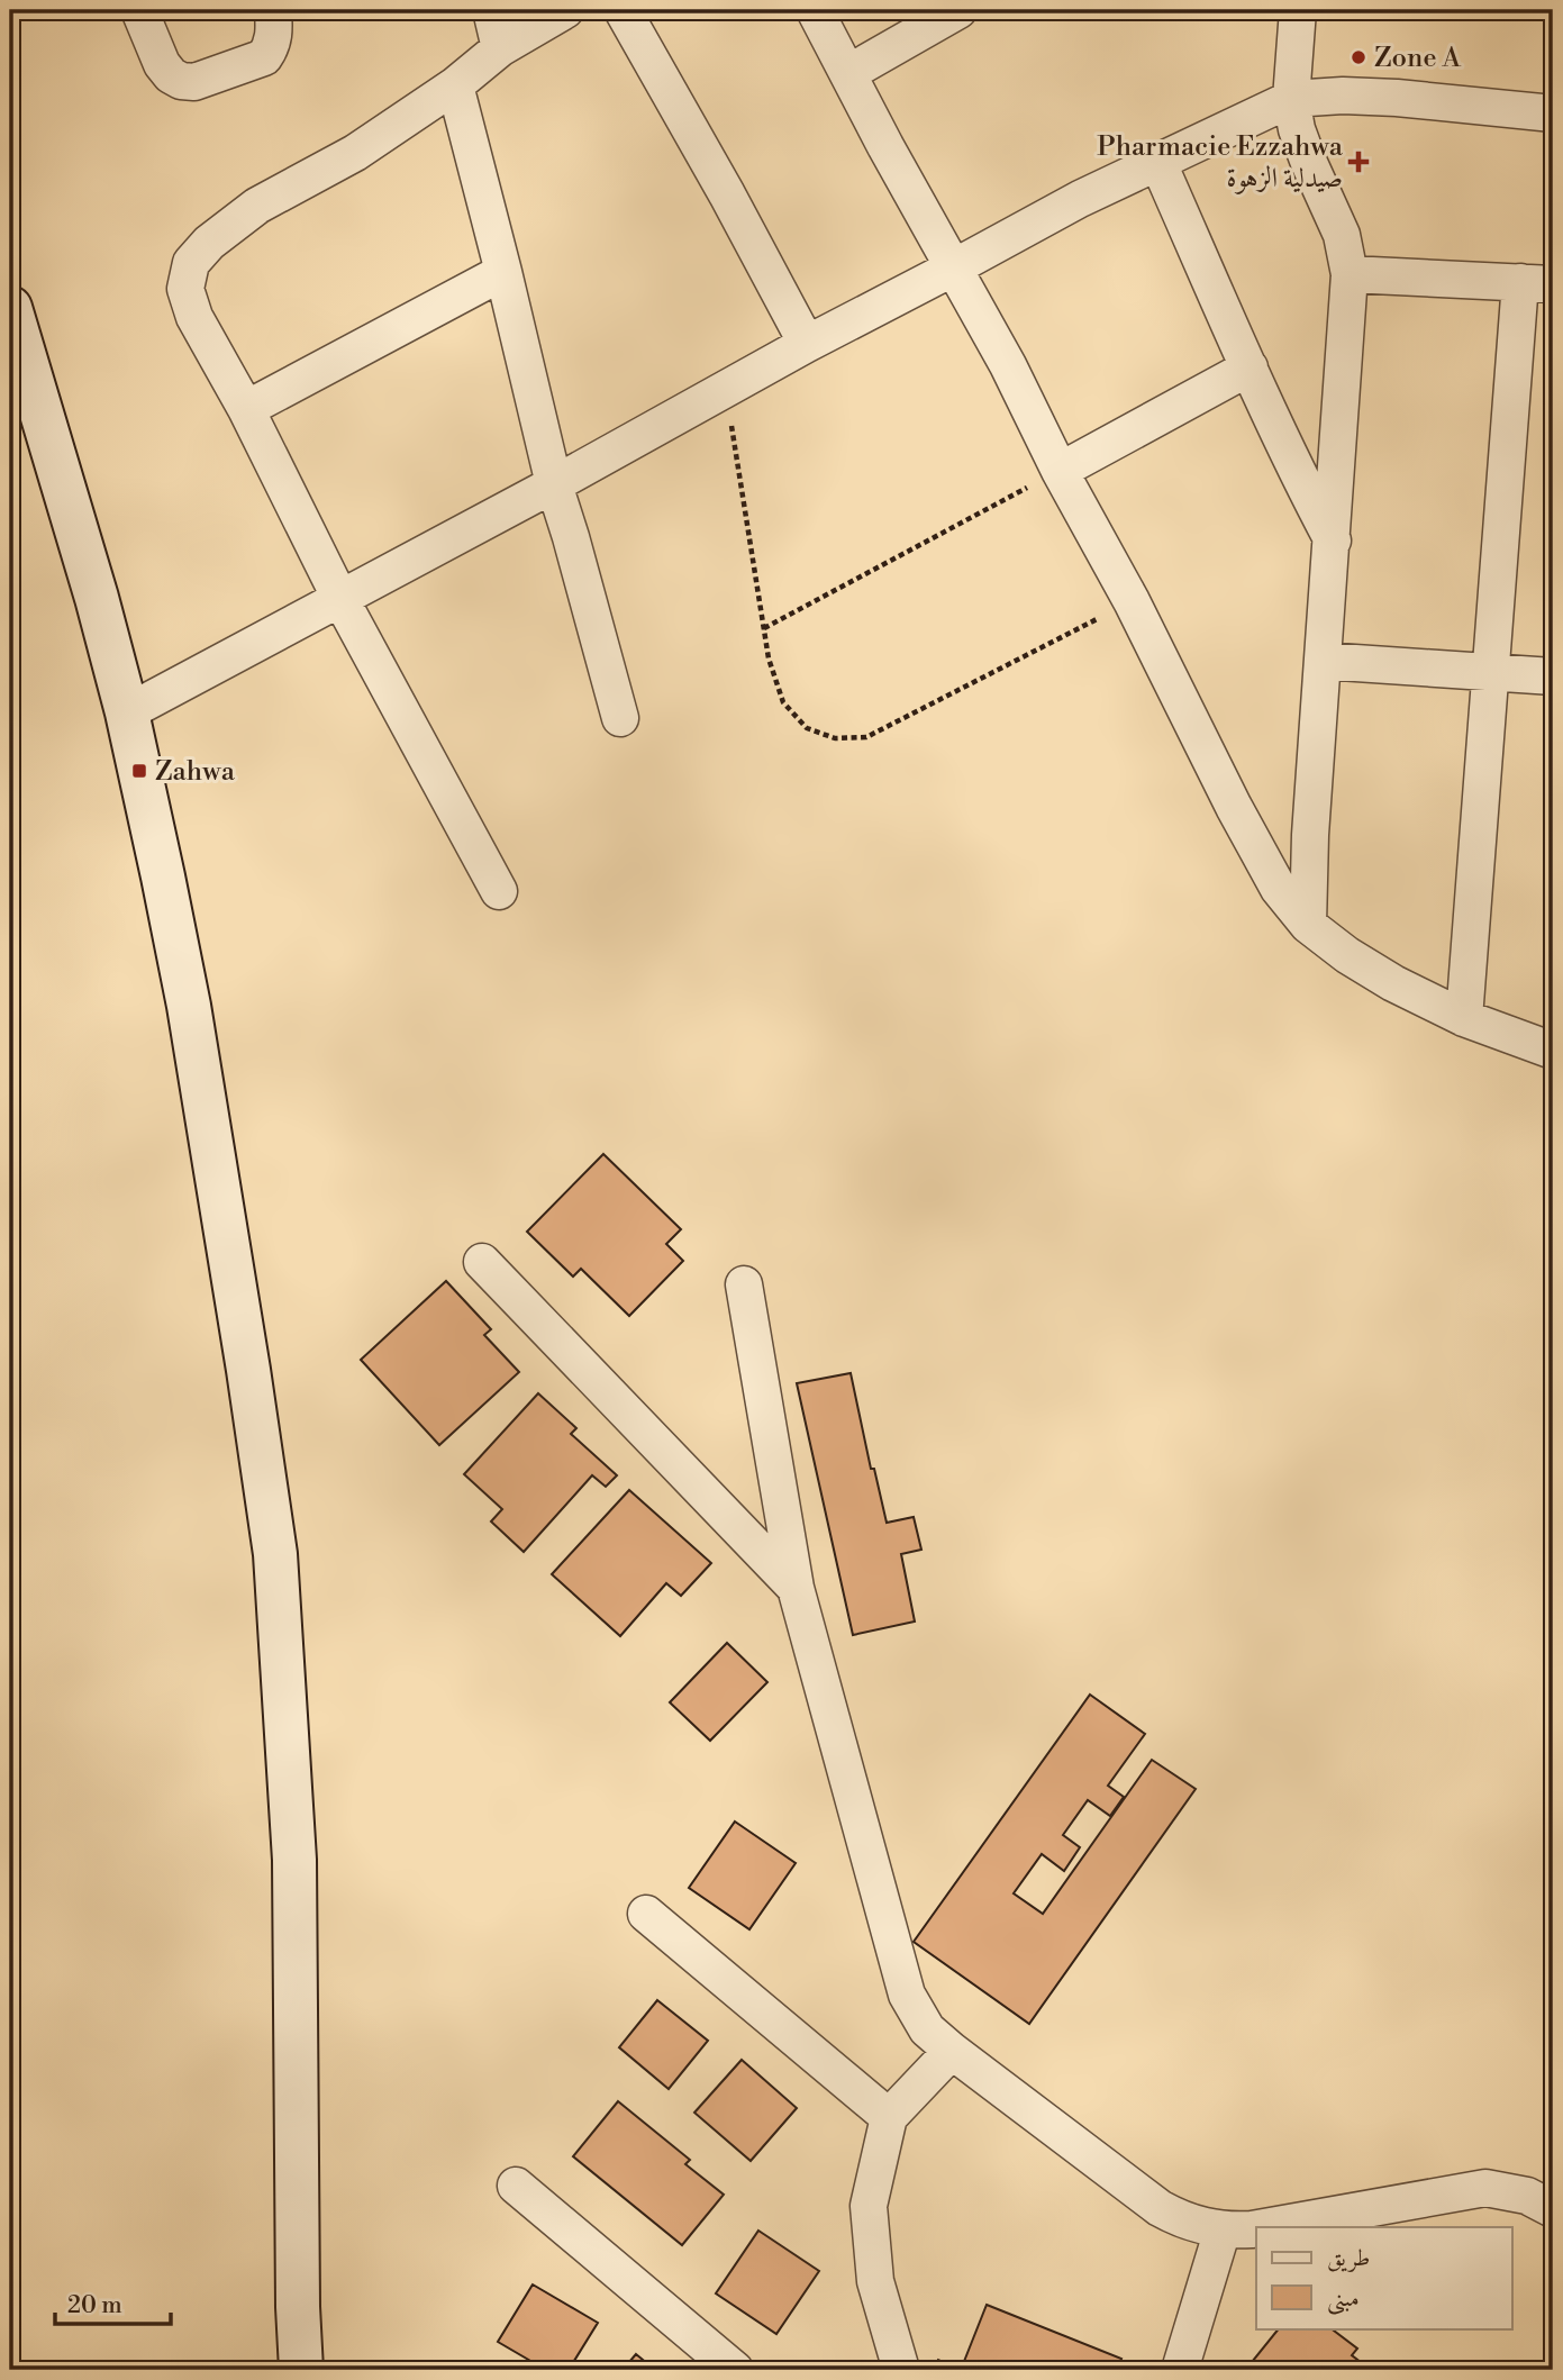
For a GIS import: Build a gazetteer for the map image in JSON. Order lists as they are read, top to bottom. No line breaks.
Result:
{"places":{"other":["Zone A"],"health":["Pharmacie Ezzahwa صيدلية الزهوة"],"transit":["Zahwa"]},"legend":["طريق","مبنى"],"scale_bar":"20 m"}
